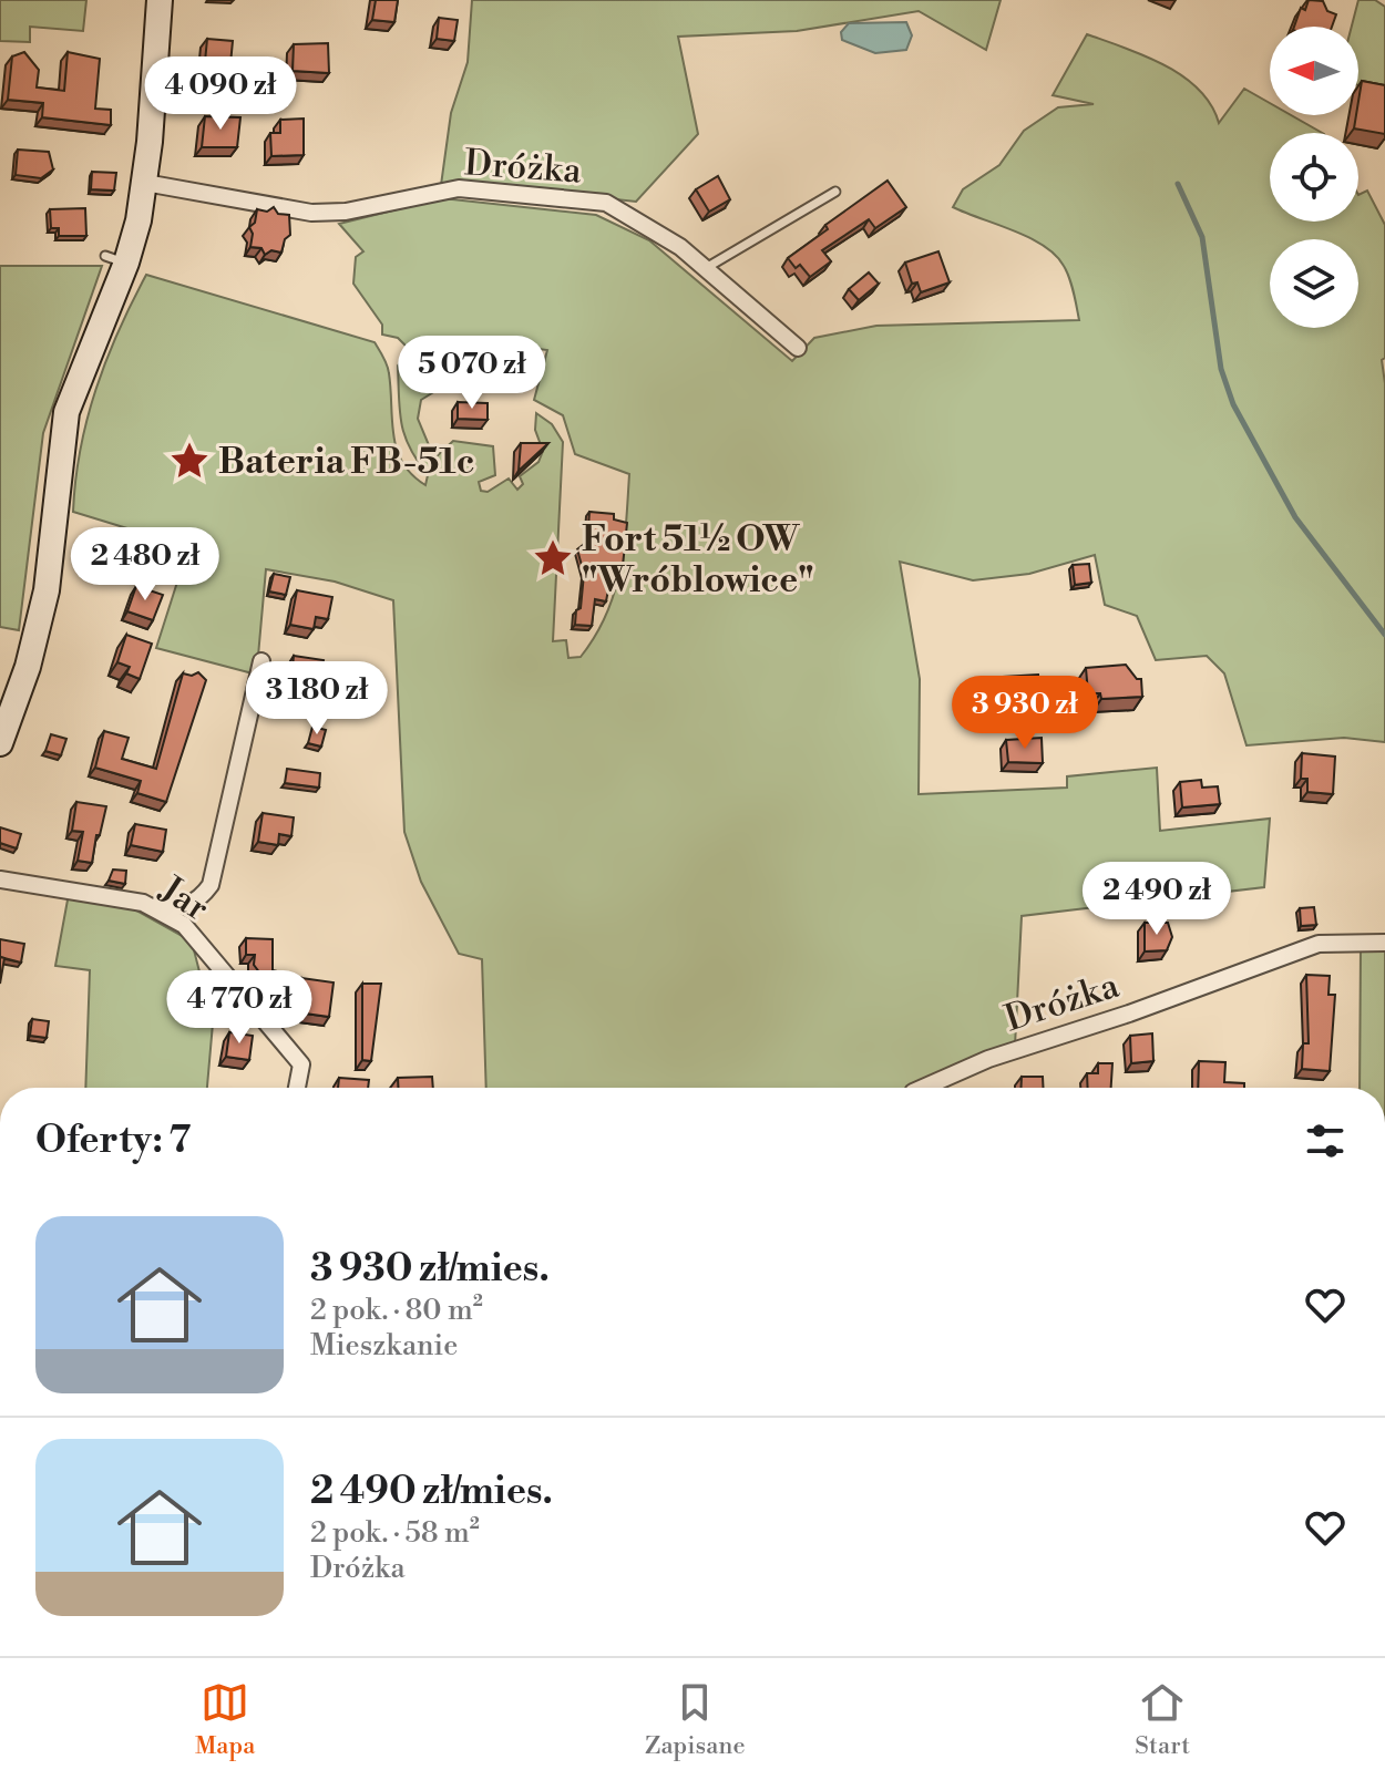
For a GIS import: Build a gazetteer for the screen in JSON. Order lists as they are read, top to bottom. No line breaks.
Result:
{"streets":{"street":["Dróżka","Jar"]},"places":{"place":["Bateria FB-51c","Fort 51½ OW \"Wróblowice\""]},"north":"left","page":{"price":["4 090 zł","5 070 zł","2 480 zł","3 180 zł","3 930 zł","2 490 zł","4 770 zł"],"heading":"Oferty: 7","list":[{"name":"3 930 zł/mies.","note":"2 pok. · 80 m² · Mieszkanie"},{"name":"2 490 zł/mies.","note":"2 pok. · 58 m² · Dróżka"}],"tabs":["Mapa","Zapisane","Start"]}}
